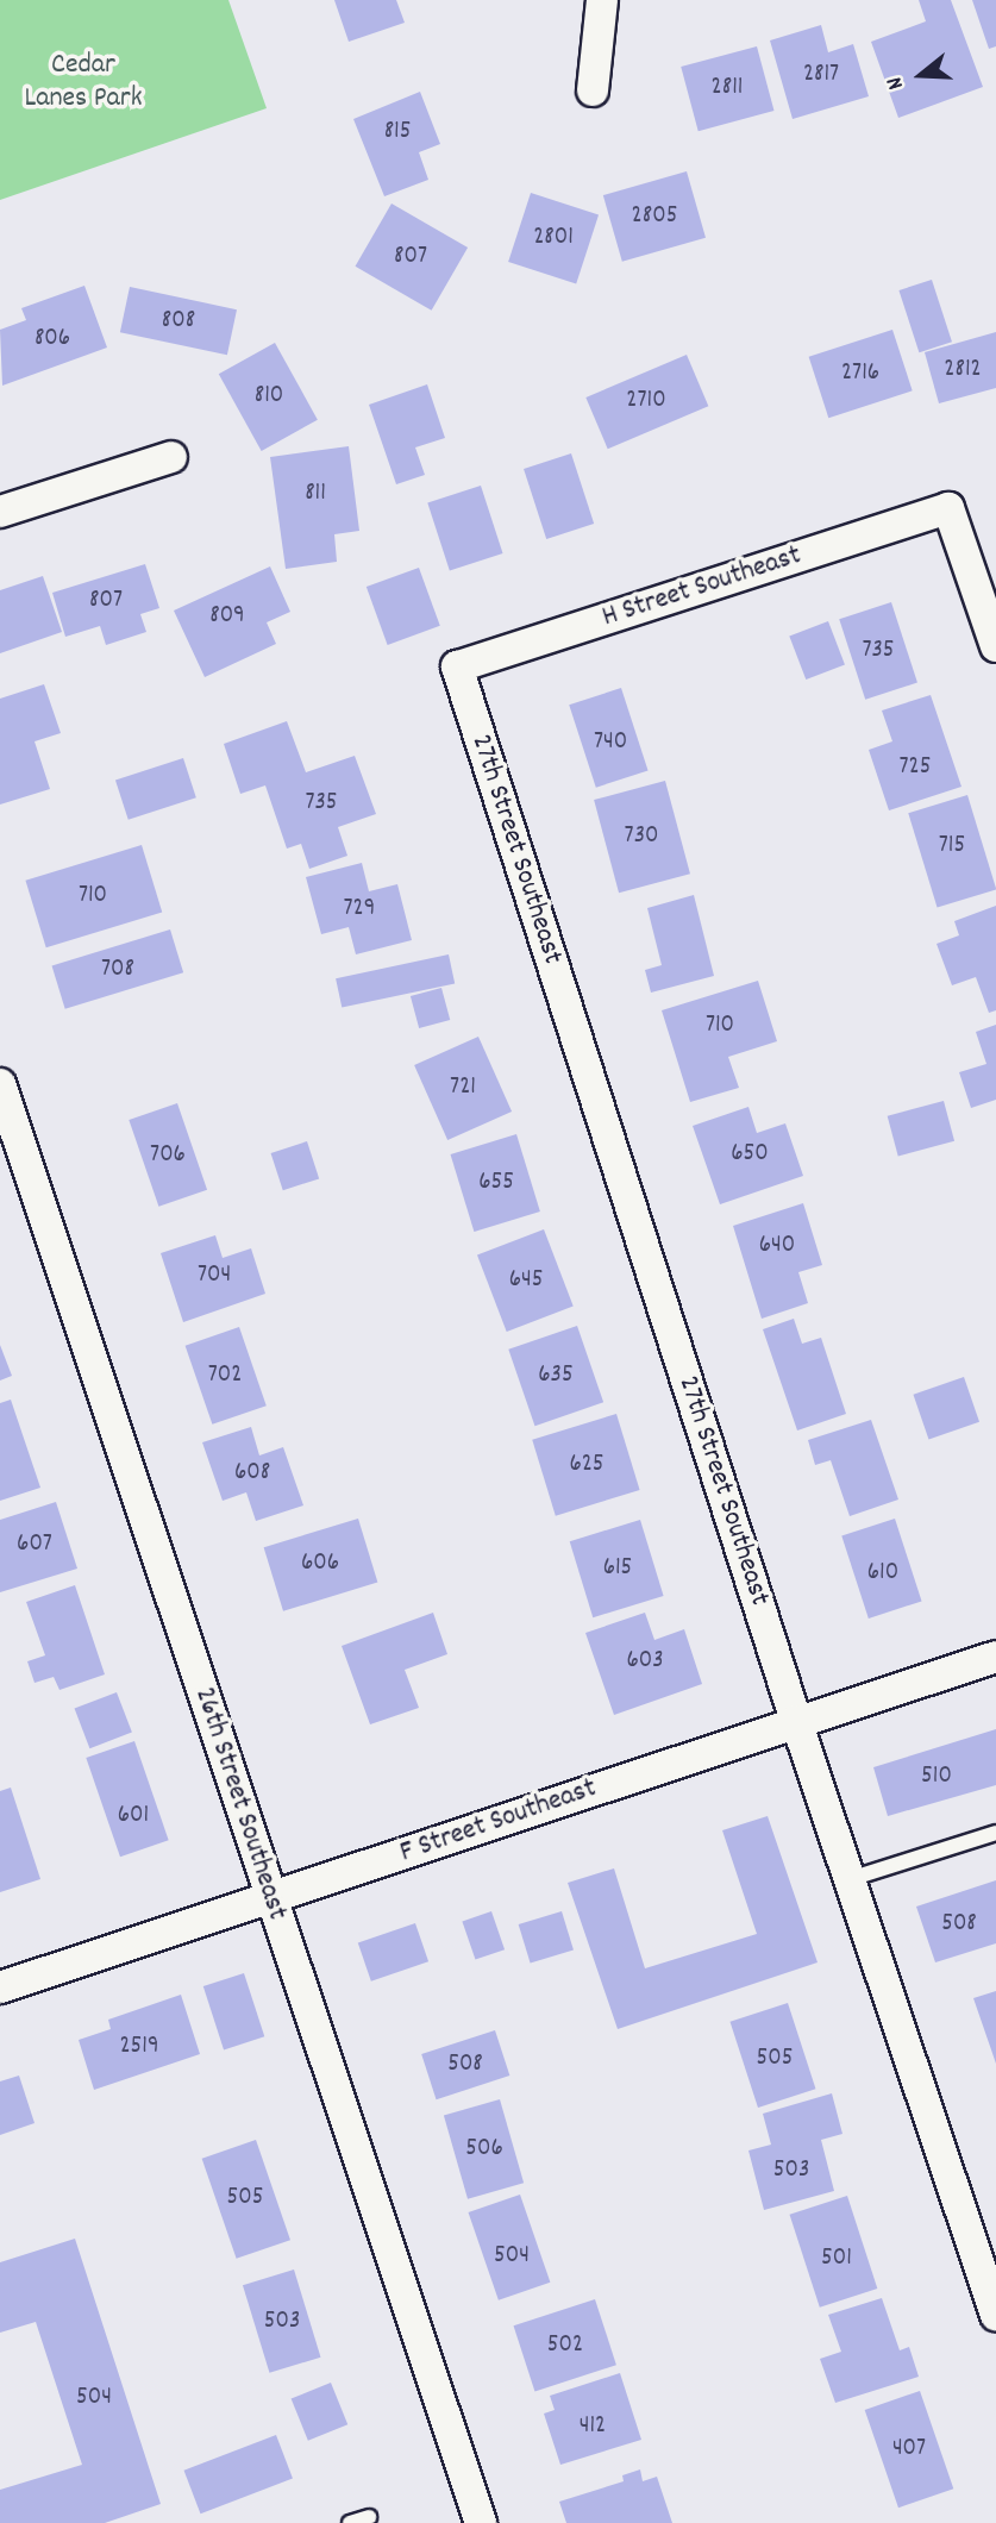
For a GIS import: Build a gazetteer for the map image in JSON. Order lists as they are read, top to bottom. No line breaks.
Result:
{"streets":{"street":["H Street Southeast","27th Street Southeast","26th Street Southeast","F Street Southeast"]},"crossings":[["H Street Southeast","27th Street Southeast"],["27th Street Southeast","F Street Southeast"],["26th Street Southeast","F Street Southeast"]],"parks":["Cedar Lanes Park"],"house_numbers":["2817","2811","815","2805","2801","807","808","806","2812","2716","810","2710","811","807","809","735","740","725","735","730","715","710","729","708","710","721","650","706","655","640","704","645","702","635","625","608","607","606","615","610","603","510","601","508","2519","505","508","506","503","505","504","501","503","502","504","412","407"],"north":"left"}
